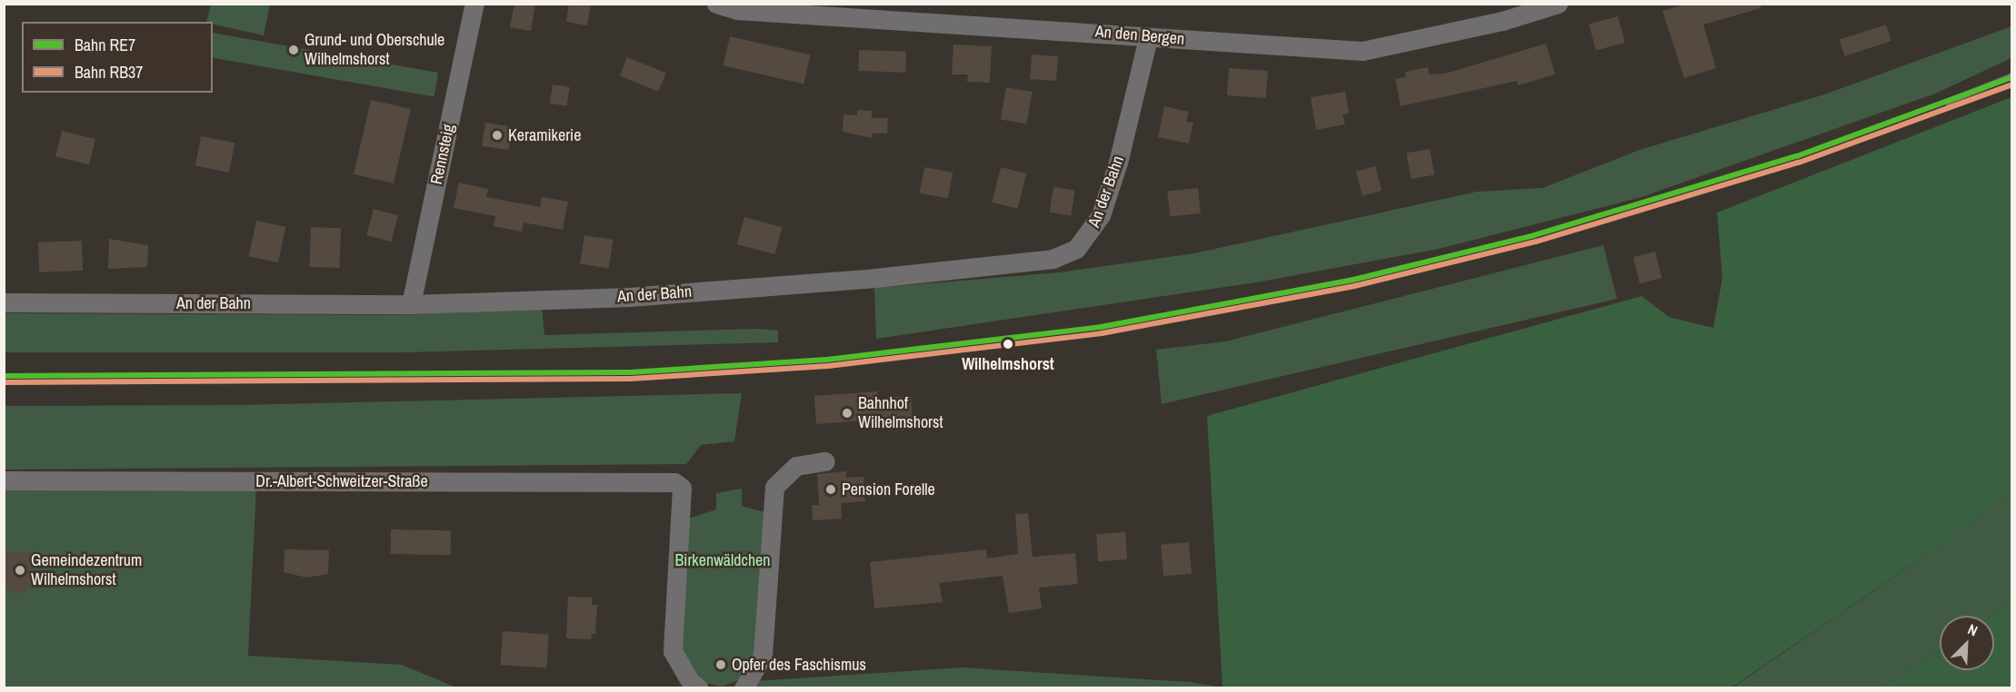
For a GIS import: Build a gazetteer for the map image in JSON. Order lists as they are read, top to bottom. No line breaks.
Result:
{"streets":{"street":["An den Bergen","Rennsteig","An der Bahn","Dr.-Albert-Schweitzer-Straße"]},"crossings":[["An den Bergen","An der Bahn"],["Rennsteig","An der Bahn"]],"parks":["Birkenwäldchen"],"places":["Grund- und Oberschule Wilhelmshorst","Keramikerie","Wilhelmshorst","Bahnhof Wilhelmshorst","Pension Forelle","Gemeindezentrum Wilhelmshorst","Opfer des Faschismus"],"lines":["rail line RE7","rail line RB37"],"legend":["Bahn RE7","Bahn RB37"],"north":"top right"}
